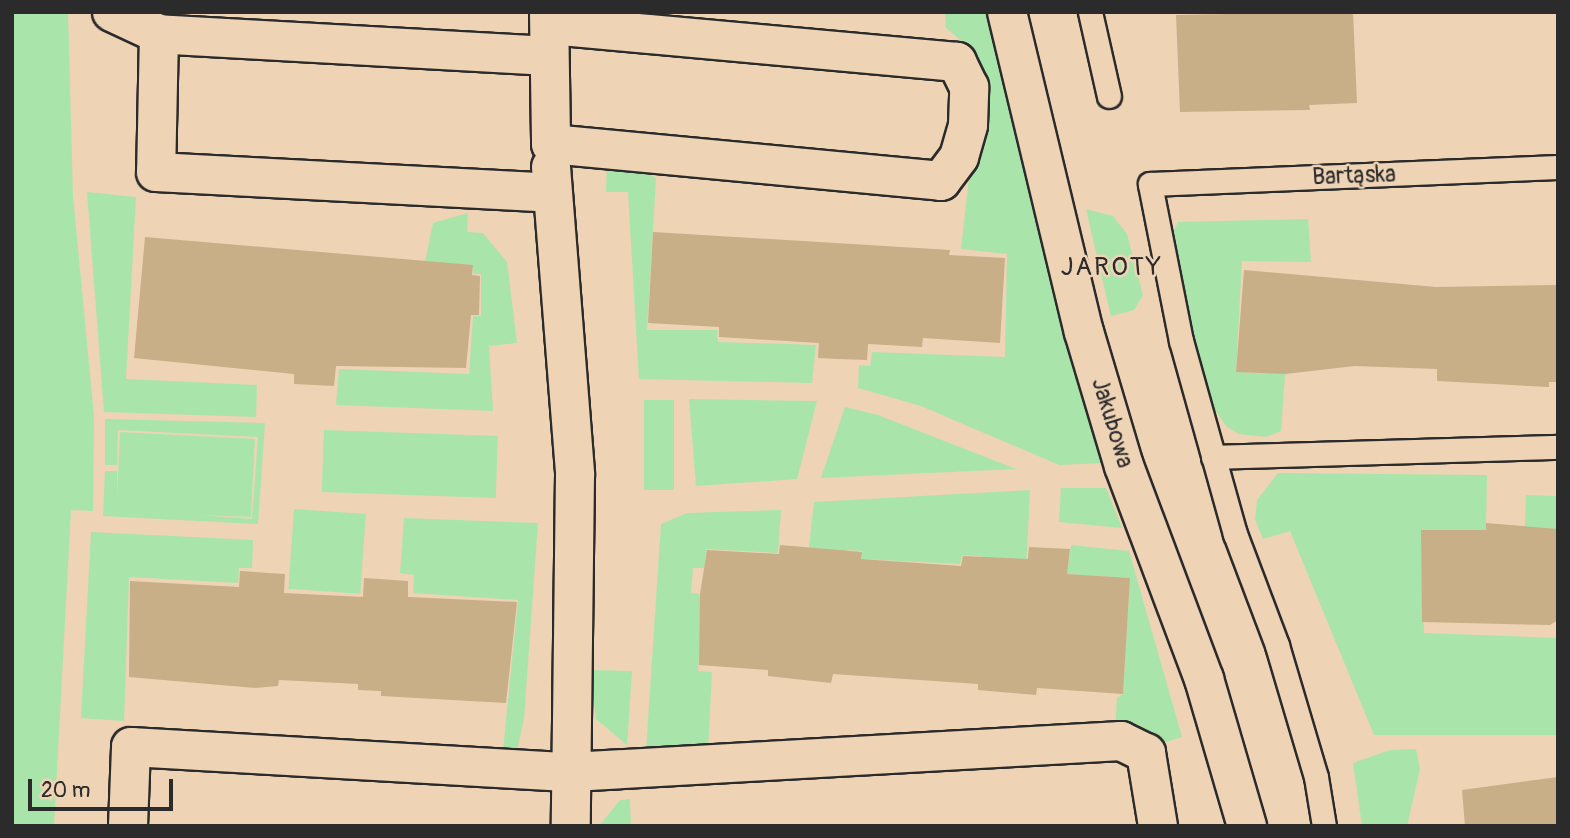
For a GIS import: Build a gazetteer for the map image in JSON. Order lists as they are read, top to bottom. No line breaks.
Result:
{"streets":{"street":["Jakubowa"],"lane":["Bartąska"]},"districts":["JAROTY"],"scale_bar":"20 m"}
